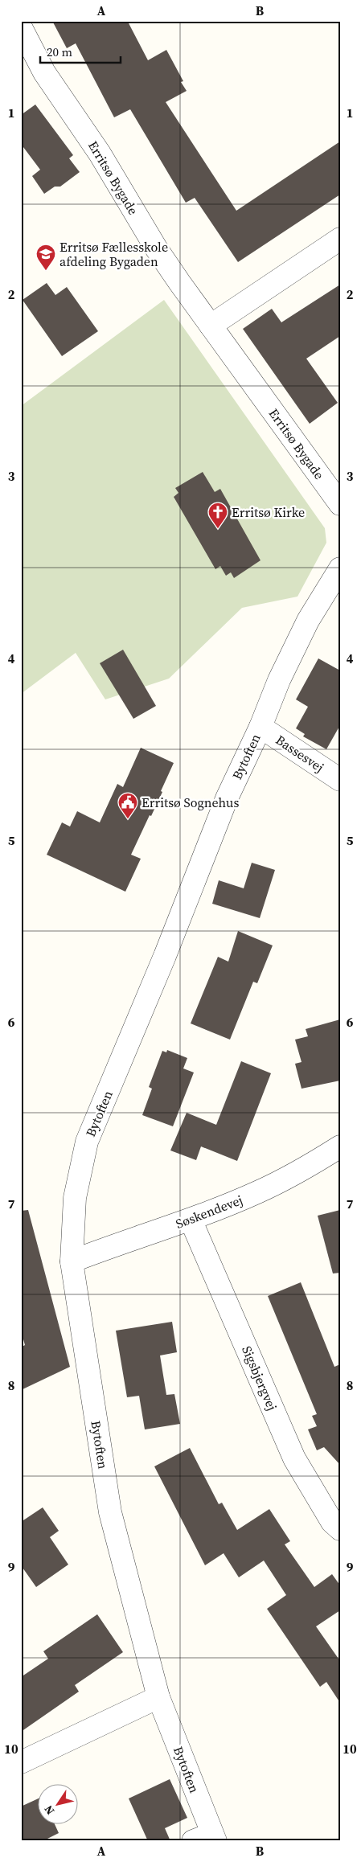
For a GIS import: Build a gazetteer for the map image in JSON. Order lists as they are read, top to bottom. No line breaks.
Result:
{"streets":{"street":["Erritsø Bygade","Bassesvej","Bytoften","Søskendevej","Sigsbjergvej"]},"crossings":[["Bassesvej","Bytoften"],["Bytoften","Søskendevej"],["Søskendevej","Sigsbjergvej"]],"places":{"school or university":["Erritsø Fællesskole afdeling Bygaden"],"church":["Erritsø Kirke"],"public building":["Erritsø Sognehus"]},"scale_bar":"20 m","north":"bottom left","grid":{"columns":["A","B"],"rows":["1","2","3","4","5","6","7","8","9","10"]}}
